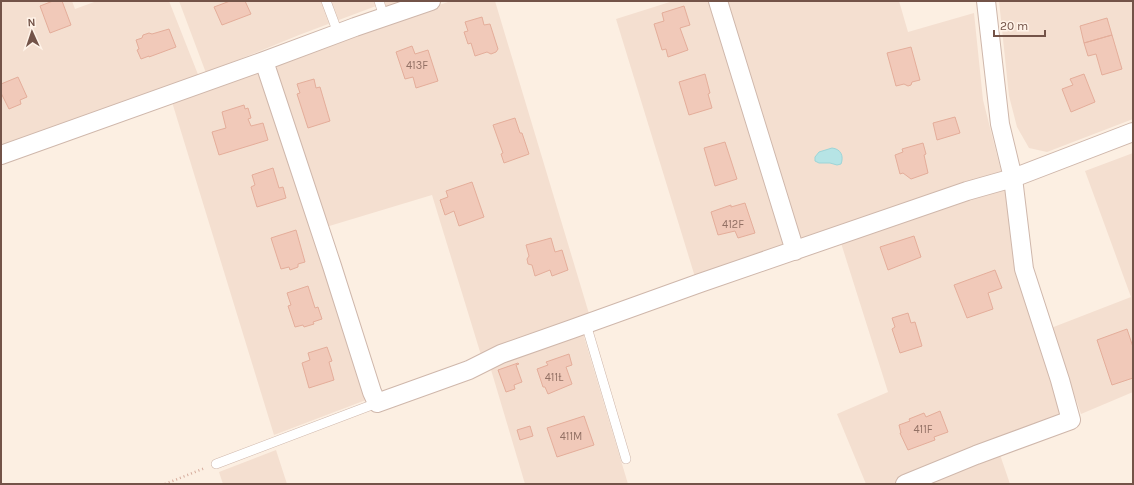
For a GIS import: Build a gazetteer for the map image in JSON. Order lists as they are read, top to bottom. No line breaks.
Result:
{"house_numbers":["413F","412F","411Ł","411F","411M"],"scale_bar":"20 m","north":"top"}
